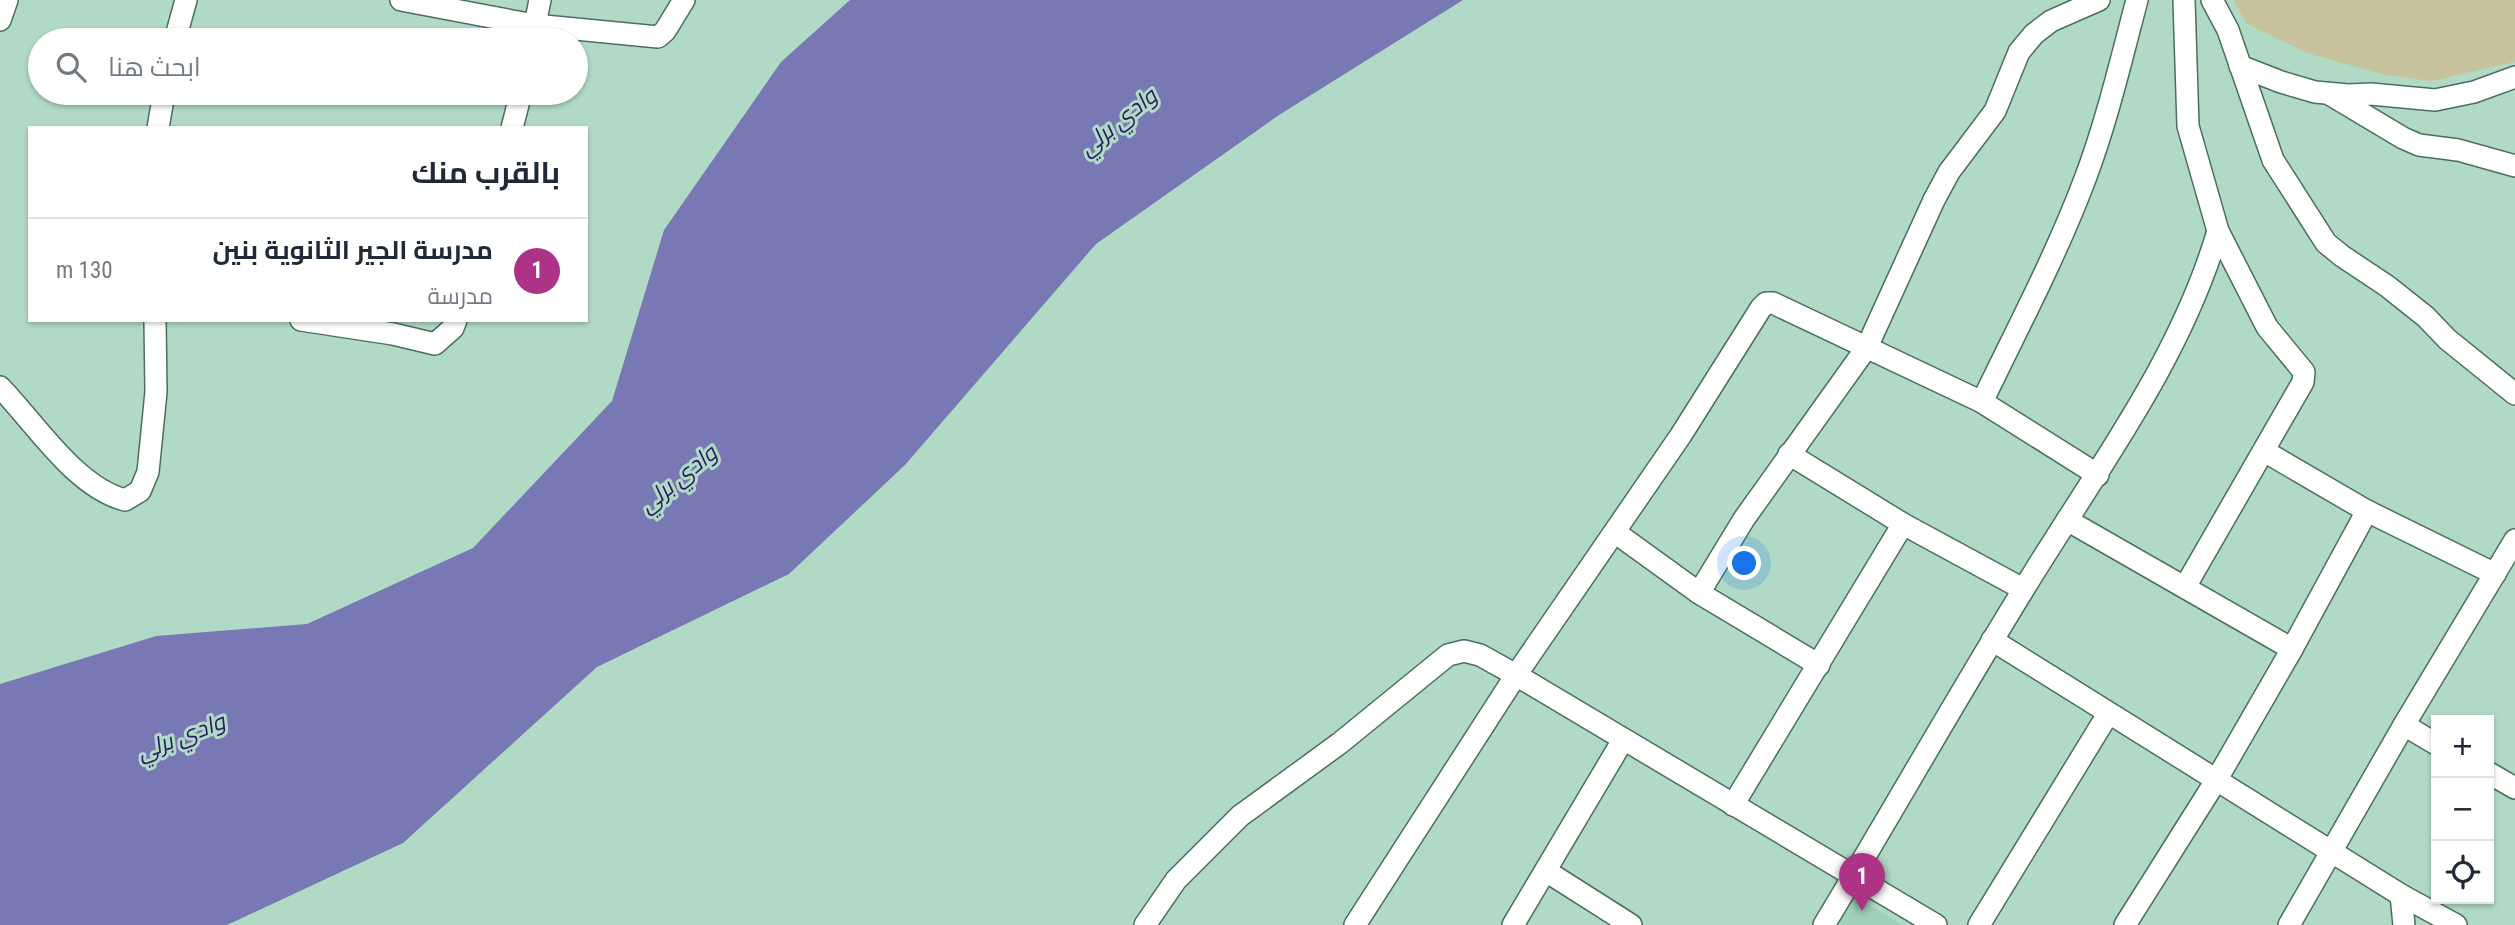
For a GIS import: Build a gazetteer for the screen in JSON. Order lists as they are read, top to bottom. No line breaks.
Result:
{"water":["وادي برلي"],"page":{"search":"ابحث هنا","heading":"بالقرب منك","list":[{"mark":"1","name":"مدرسة الجير الثانوية بنين","note":"مدرسة","value":"130 m"}],"map_buttons":["+","−"],"pins":"1"}}
